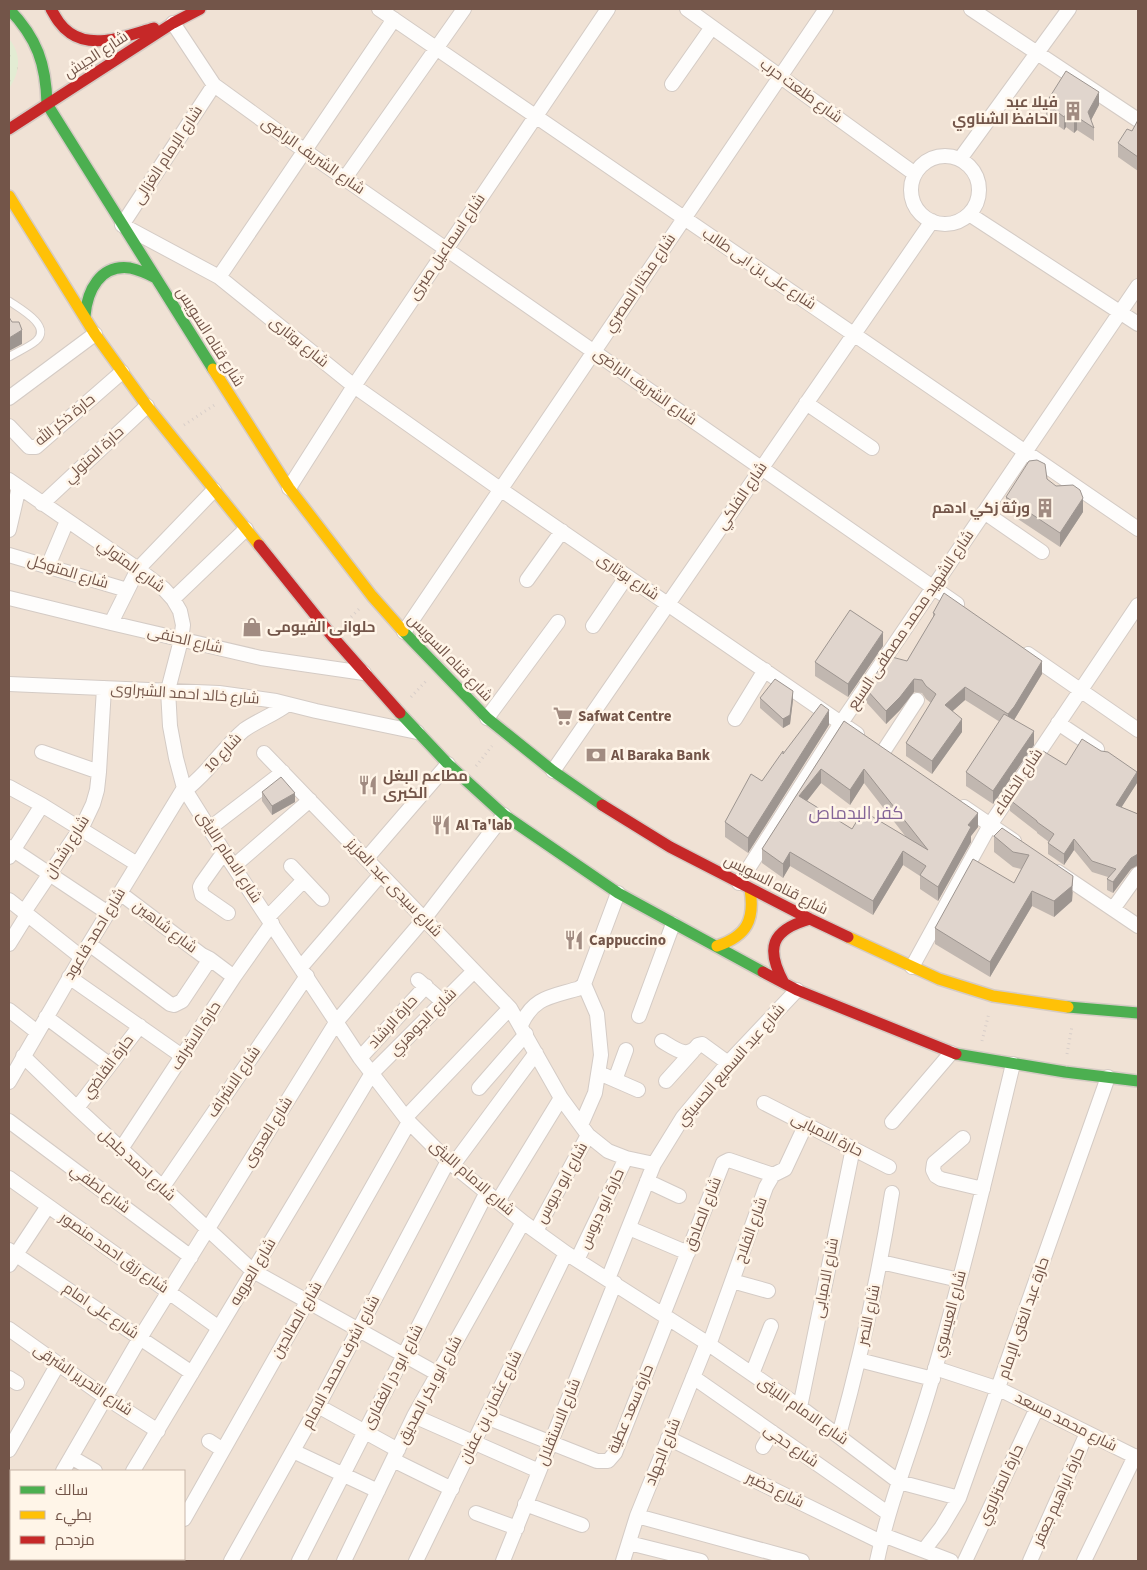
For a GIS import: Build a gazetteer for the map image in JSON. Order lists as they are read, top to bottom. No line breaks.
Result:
{"streets":{"main road":["شارع الجيش","شارع قناه السويس"],"street":["شارع طلعت حرب","شارع الإمام الغزالى","شارع الشريف الراضى","شارع اسماعيل صبرى","شارع على بن ابى طالب","شارع مختار المصري","شارع بوتارى","حارة ذكر الله","حارة المتولي","شارع الفلكي","شارع المتولي","شارع المتوكل","شارع الشهيد محمد مصطفى السبع","شارع الحنفى","شارع خالد احمد الشبراوى","شارع 10","شارع الخلفاء","شارع رشدان","شارع الامام الليثى","شارع سيدى عبد العزيز","شارع شاهين","شارع احمد قاعود","حارة الرشاد","شارع الجوهري","حارة الاشراف","شارع عبد السميع الحسيني","حارة القاضي","شارع الاشراف","شارع العدوى","حارة الامبابى","شارع احمد جلجل","شارع ابو دبوس","شارع لطفي","حارة ابو دبوس","شارع الصادق","شارع الفلاح","شارع رزق احمد منصور","شارع العروبه","شارع الامبابى","شارع على امام","شارع العيسوي","شارع النصر","حارة عبد الغنى الإمام","شارع الصالحين","شارع اشرف محمد الامام","شارع ابو ذر الغفارى","شارع التحرير الشرقى","شارع ابو بكر الصديق","شارع عثمان بن عفان","حارة سعد عطية","شارع الاستقلال","شارع محمد مسعد","شارع حجى","شارع الجهاد","حارة المنزلاوي","شارع خضير","حارة ابراهيم جعفر"]},"crossings":[["شارع الجيش","شارع الشريف الراضى"],["شارع الجيش","شارع قناه السويس"],["شارع طلعت حرب","شارع مختار المصري"],["شارع طلعت حرب","شارع الفلكي"],["شارع الإمام الغزالى","شارع الشريف الراضى"],["شارع الإمام الغزالى","شارع قناه السويس"],["شارع الإمام الغزالى","شارع بوتارى"],["شارع الشريف الراضى","شارع اسماعيل صبرى"],["شارع الشريف الراضى","شارع مختار المصري"],["شارع الشريف الراضى","شارع الفلكي"],["شارع الشريف الراضى","شارع الشهيد محمد مصطفى السبع"],["شارع اسماعيل صبرى","شارع على بن ابى طالب"],["شارع اسماعيل صبرى","شارع قناه السويس"],["شارع اسماعيل صبرى","شارع بوتارى"],["شارع على بن ابى طالب","شارع مختار المصري"],["شارع على بن ابى طالب","شارع الفلكي"],["شارع على بن ابى طالب","شارع الشهيد محمد مصطفى السبع"],["شارع مختار المصري","شارع قناه السويس"],["شارع مختار المصري","شارع بوتارى"],["شارع قناه السويس","شارع بوتارى"],["شارع قناه السويس","شارع الفلكي"],["شارع قناه السويس","شارع الشهيد محمد مصطفى السبع"],["شارع قناه السويس","شارع الخلفاء"],["شارع بوتارى","شارع الفلكي"],["شارع بوتارى","شارع الشهيد محمد مصطفى السبع"],["حارة المتولي","شارع المتولي"],["شارع المتولي","شارع الحنفى"],["شارع المتولي","شارع خالد احمد الشبراوى"],["شارع المتولي","شارع الامام الليثى"],["شارع خالد احمد الشبراوى","شارع 10"],["شارع خالد احمد الشبراوى","شارع رشدان"],["شارع خالد احمد الشبراوى","شارع الامام الليثى"],["شارع 10","شارع الامام الليثى"],["شارع 10","شارع احمد قاعود"],["شارع الامام الليثى","شارع احمد قاعود"],["شارع الامام الليثى","حارة الرشاد"],["شارع الامام الليثى","شارع الجوهري"],["شارع الامام الليثى","حارة الاشراف"],["شارع الامام الليثى","شارع عبد السميع الحسيني"],["شارع الامام الليثى","شارع الاشراف"],["شارع الامام الليثى","شارع العدوى"],["شارع الامام الليثى","شارع ابو دبوس"],["شارع الامام الليثى","حارة ابو دبوس"],["شارع الامام الليثى","شارع الصادق"],["شارع الامام الليثى","شارع الفلاح"],["شارع الامام الليثى","شارع العروبه"],["شارع الامام الليثى","شارع الامبابى"],["شارع الامام الليثى","شارع العيسوي"],["شارع الامام الليثى","شارع النصر"],["شارع الامام الليثى","حارة عبد الغنى الإمام"],["شارع الامام الليثى","شارع الصالحين"],["شارع الامام الليثى","شارع اشرف محمد الامام"],["شارع الامام الليثى","شارع ابو ذر الغفارى"],["شارع الامام الليثى","شارع ابو بكر الصديق"],["شارع الامام الليثى","شارع عثمان بن عفان"],["شارع الامام الليثى","حارة سعد عطية"],["شارع الامام الليثى","شارع الاستقلال"],["شارع الامام الليثى","شارع الجهاد"],["شارع سيدى عبد العزيز","شارع الجوهري"],["شارع سيدى عبد العزيز","شارع عبد السميع الحسيني"],["شارع سيدى عبد العزيز","شارع الاشراف"],["شارع سيدى عبد العزيز","شارع العدوى"],["شارع سيدى عبد العزيز","شارع ابو دبوس"],["شارع سيدى عبد العزيز","حارة ابو دبوس"],["شارع سيدى عبد العزيز","شارع الصالحين"],["شارع سيدى عبد العزيز","شارع اشرف محمد الامام"],["شارع سيدى عبد العزيز","شارع ابو ذر الغفارى"],["شارع شاهين","شارع احمد قاعود"],["شارع شاهين","حارة الاشراف"],["شارع احمد قاعود","حارة القاضي"],["شارع احمد قاعود","شارع احمد جلجل"],["حارة الرشاد","شارع الجوهري"],["شارع الجوهري","شارع العروبه"],["حارة الاشراف","حارة القاضي"],["حارة الاشراف","شارع احمد جلجل"],["شارع عبد السميع الحسيني","شارع الاستقلال"],["حارة القاضي","شارع احمد جلجل"],["شارع الاشراف","شارع احمد جلجل"],["شارع العدوى","شارع احمد جلجل"],["شارع العدوى","شارع لطفي"],["شارع العدوى","شارع رزق احمد منصور"],["شارع العدوى","شارع على امام"],["شارع العدوى","شارع التحرير الشرقى"],["حارة الامبابى","شارع الفلاح"],["حارة الامبابى","شارع الامبابى"],["شارع احمد جلجل","شارع العروبه"],["شارع احمد جلجل","شارع الصالحين"],["شارع احمد جلجل","شارع اشرف محمد الامام"],["شارع احمد جلجل","شارع ابو ذر الغفارى"],["شارع احمد جلجل","شارع ابو بكر الصديق"],["حارة ابو دبوس","شارع عثمان بن عفان"],["شارع الصادق","شارع الفلاح"],["شارع الصادق","حارة سعد عطية"],["شارع الفلاح","شارع الجهاد"],["شارع رزق احمد منصور","شارع العروبه"],["شارع العروبه","شارع على امام"],["شارع العروبه","شارع التحرير الشرقى"],["شارع العيسوي","شارع محمد مسعد"],["شارع العيسوي","شارع حجى"],["شارع العيسوي","شارع خضير"],["شارع النصر","شارع محمد مسعد"],["حارة عبد الغنى الإمام","شارع محمد مسعد"],["حارة عبد الغنى الإمام","شارع خضير"],["شارع عثمان بن عفان","حارة سعد عطية"],["حارة سعد عطية","شارع الاستقلال"],["شارع محمد مسعد","حارة المنزلاوي"],["شارع محمد مسعد","حارة ابراهيم جعفر"],["شارع حجى","شارع الجهاد"],["شارع الجهاد","شارع خضير"]],"districts":["كفر البدماص"],"places":{"building":["فيلا عبد الحافظ الشناوي","ورثة زكي ادهم"],"shop":["حلوانى الفيومى"],"supermarket":["Safwat Centre"],"bank":["Al Baraka Bank"],"restaurant":["مطاعم البغل الكبرى","Al Ta'lab","Cappuccino"]},"legend":["سالك","بطيء","مزدحم"]}
